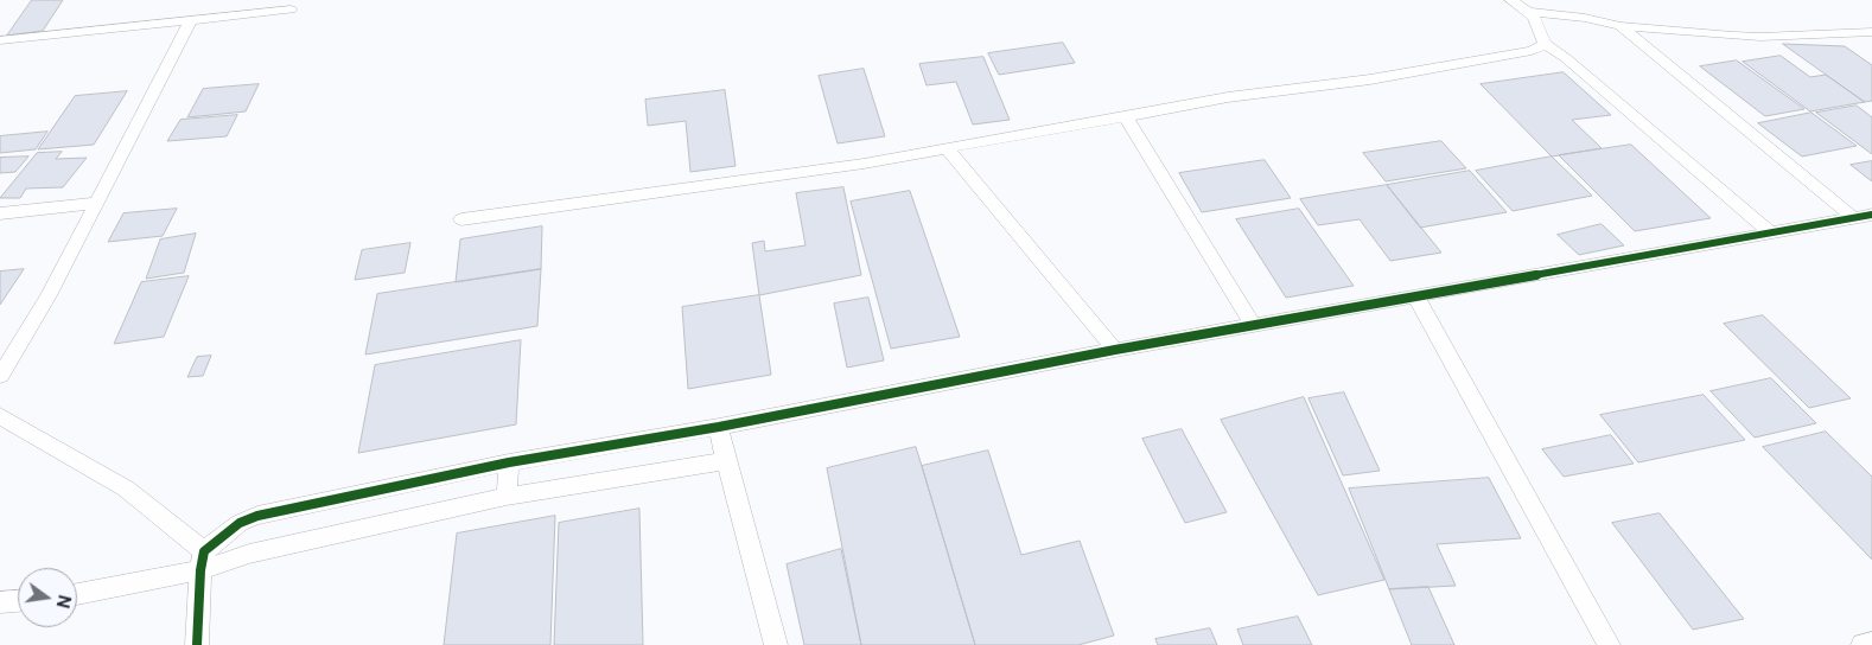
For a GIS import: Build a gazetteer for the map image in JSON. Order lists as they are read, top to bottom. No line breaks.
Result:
{"north":"right"}
